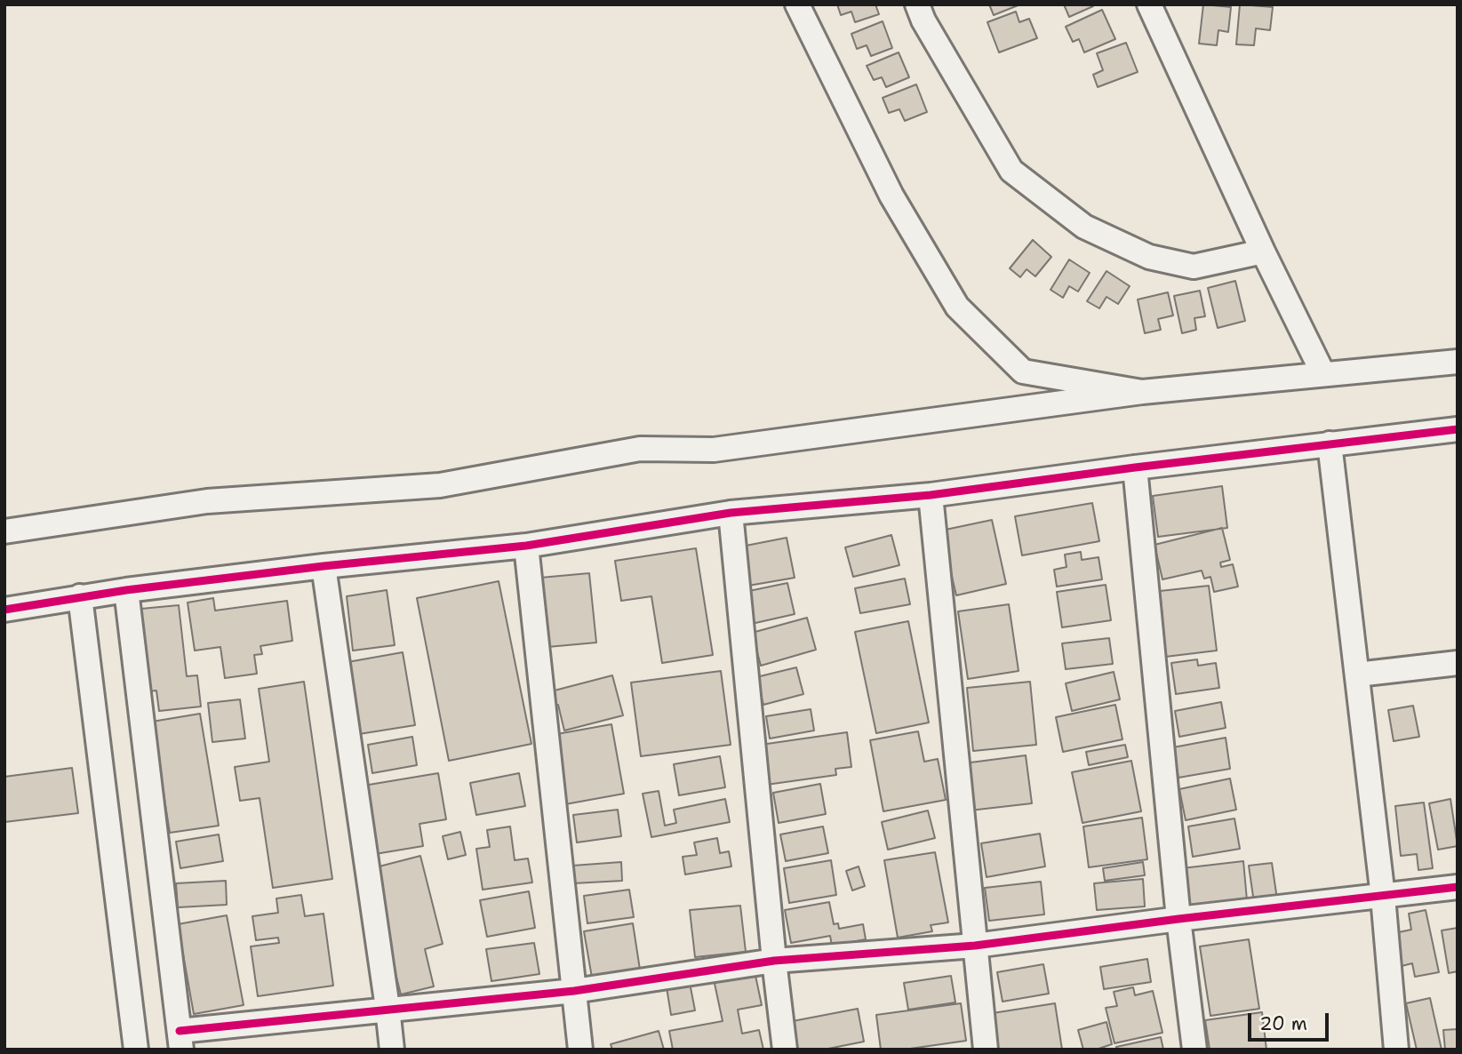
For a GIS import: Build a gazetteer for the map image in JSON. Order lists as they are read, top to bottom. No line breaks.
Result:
{"scale_bar":"20 m"}
